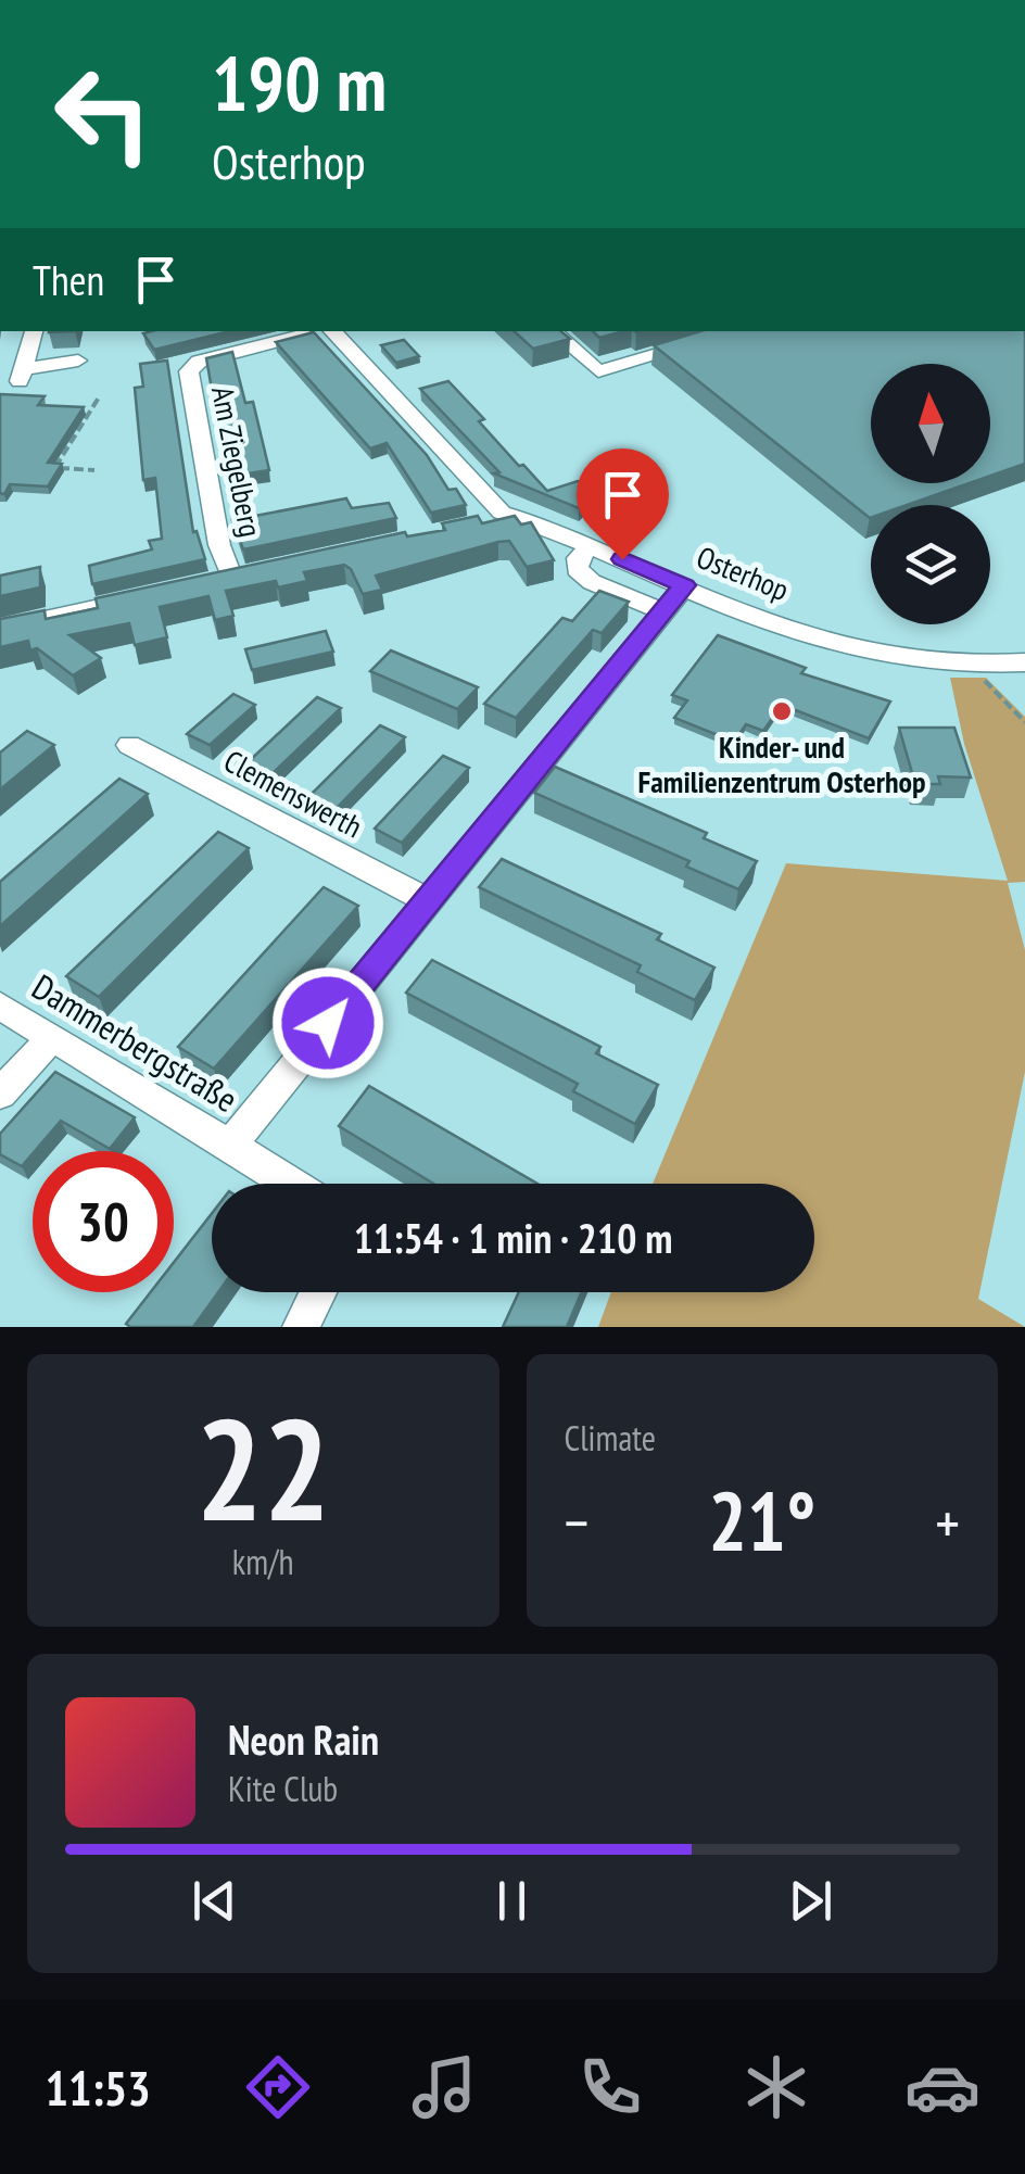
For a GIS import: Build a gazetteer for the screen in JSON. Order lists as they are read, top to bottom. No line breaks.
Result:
{"streets":{"street":["Am Ziegelberg","Osterhop","Clemenswerth","Dammerbergstraße"]},"places":["Kinder- und Familienzentrum Osterhop"],"north":"top","page":{"turn":["190 m","Osterhop"],"then":"Then","limit":"30","trip":"11:54 · 1 min · 210 m","tile":[["22","km/h"],"Climate"],"heat":["−","21°","+"],"song":["Neon Rain","Kite Club"],"tabs":"11:53"}}
